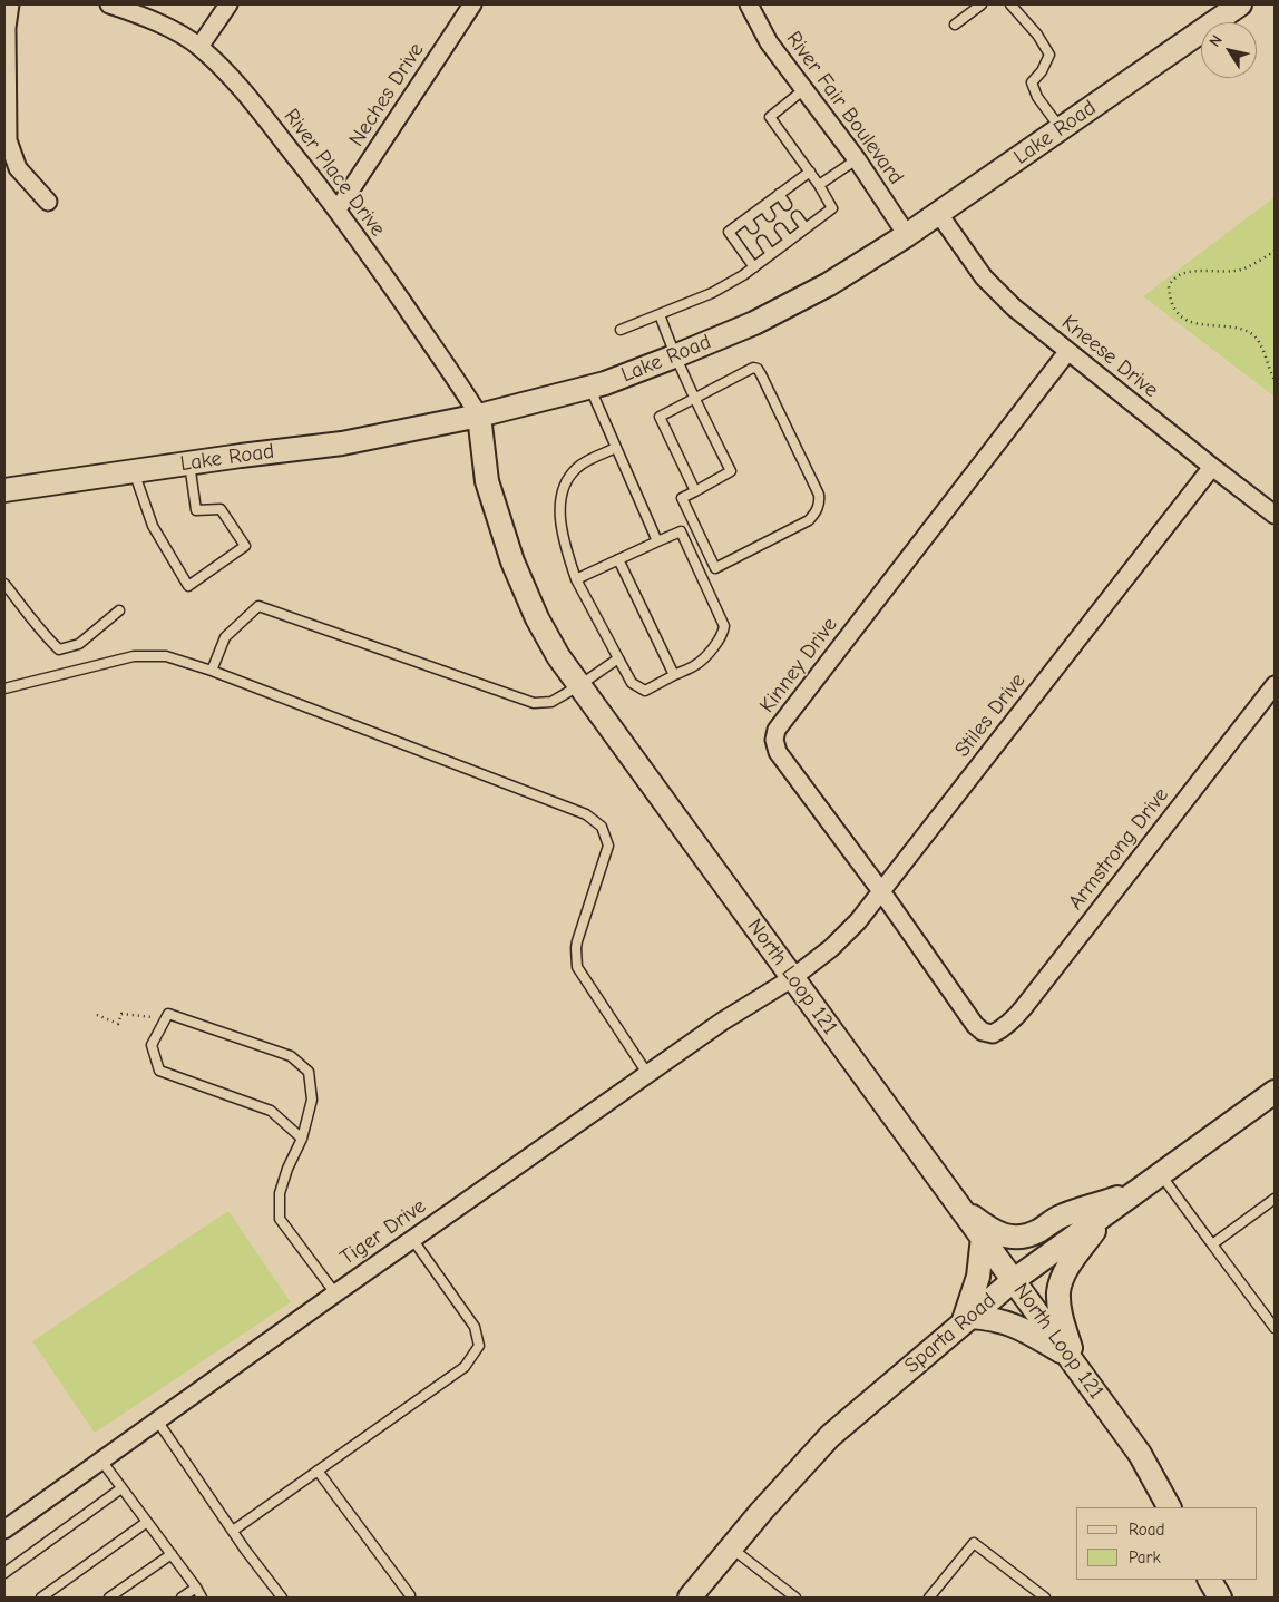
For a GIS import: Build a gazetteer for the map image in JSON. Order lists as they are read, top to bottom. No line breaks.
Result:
{"streets":{"main road":["Lake Road","North Loop 121","Sparta Road"],"street":["Neches Drive","River Fair Boulevard","River Place Drive","Kneese Drive","Kinney Drive","Stiles Drive","Armstrong Drive","Tiger Drive"]},"crossings":[["Neches Drive","River Place Drive"],["River Fair Boulevard","Lake Road"],["Lake Road","River Place Drive"],["Lake Road","Kneese Drive"],["Lake Road","North Loop 121"],["River Place Drive","North Loop 121"],["Kneese Drive","Kinney Drive"],["Kneese Drive","Stiles Drive"],["Kinney Drive","Stiles Drive"],["Kinney Drive","Armstrong Drive"],["Stiles Drive","North Loop 121"],["Stiles Drive","Tiger Drive"],["North Loop 121","Tiger Drive"],["North Loop 121","Sparta Road"]],"legend":["Road","Park"],"north":"top left"}
